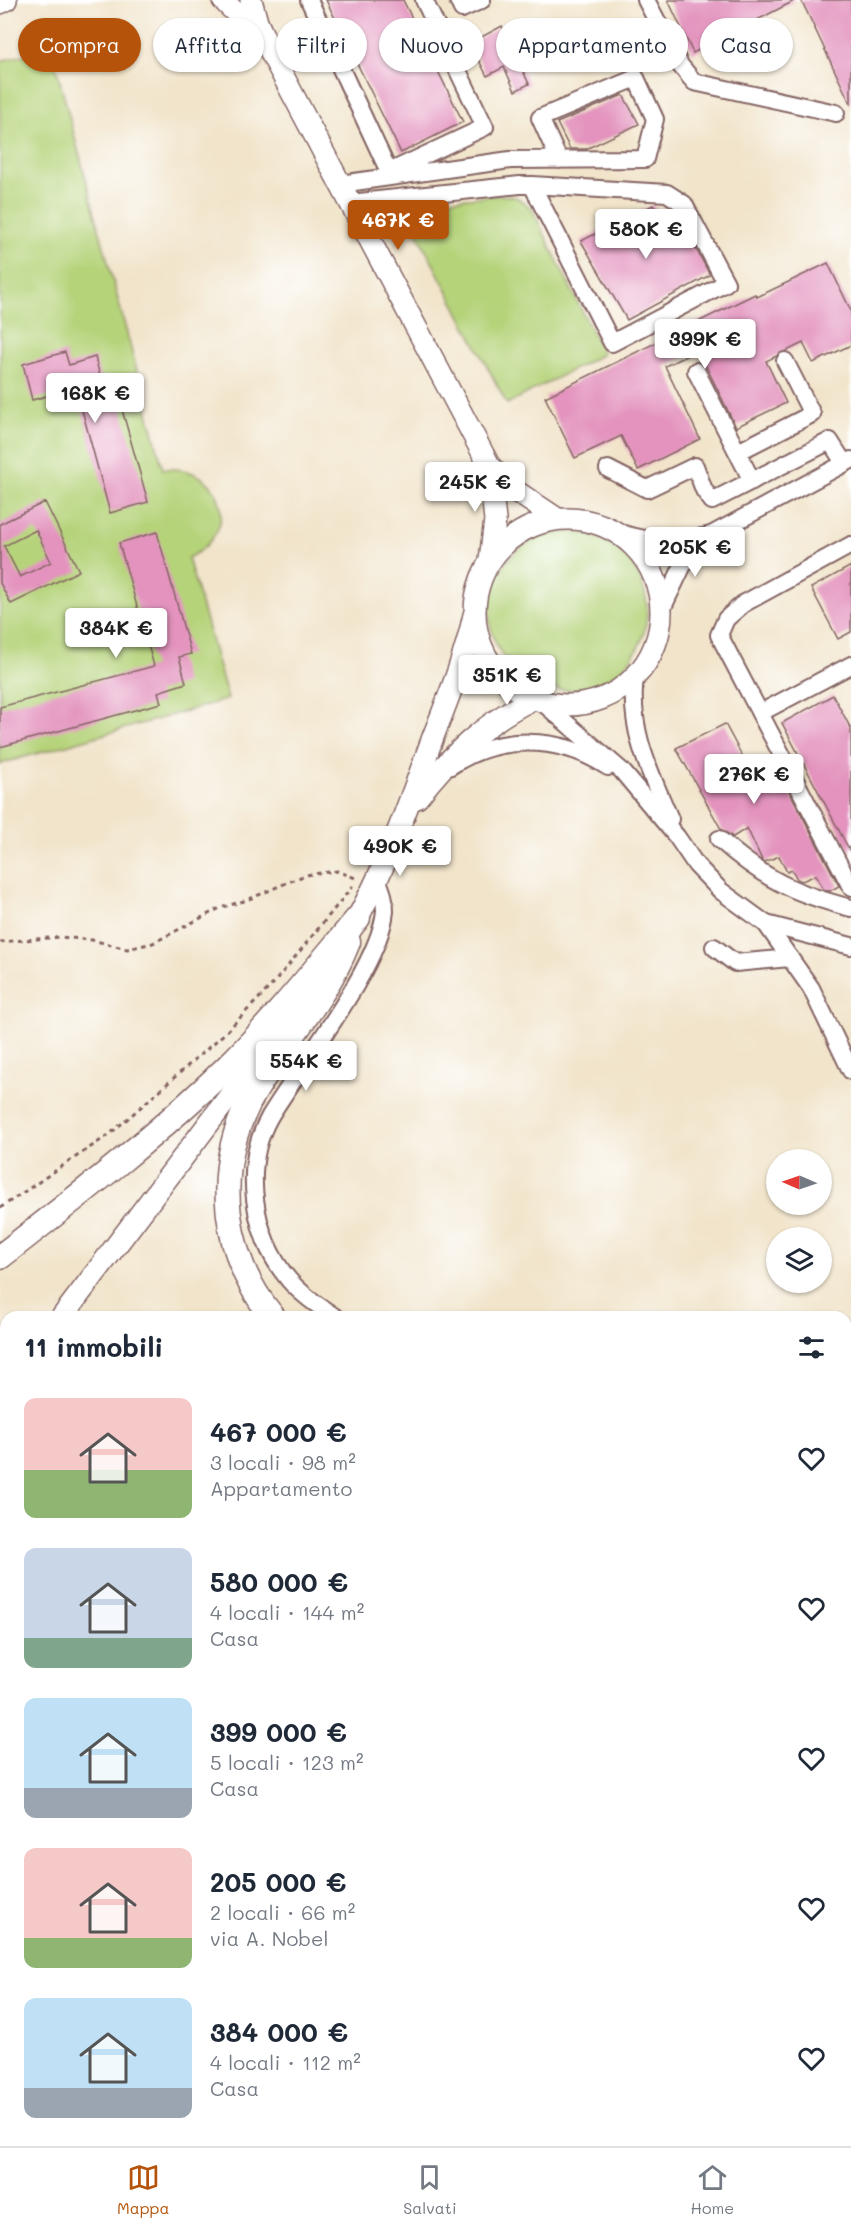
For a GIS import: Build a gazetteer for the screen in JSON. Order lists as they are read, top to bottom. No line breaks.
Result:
{"north":"left","page":{"chip":["Compra","Affitta","Filtri","Nuovo","Appartamento","Casa"],"price":["467K €","580K €","399K €","168K €","245K €","205K €","384K €","351K €","276K €","490K €","554K €"],"heading":"11 immobili","list":[{"name":"467 000 €","note":"3 locali · 98 m² · Appartamento"},{"name":"580 000 €","note":"4 locali · 144 m² · Casa"},{"name":"399 000 €","note":"5 locali · 123 m² · Casa"},{"name":"205 000 €","note":"2 locali · 66 m² · via A. Nobel"},{"name":"384 000 €","note":"4 locali · 112 m² · Casa"}],"tabs":["Mappa","Salvati","Home"]}}
